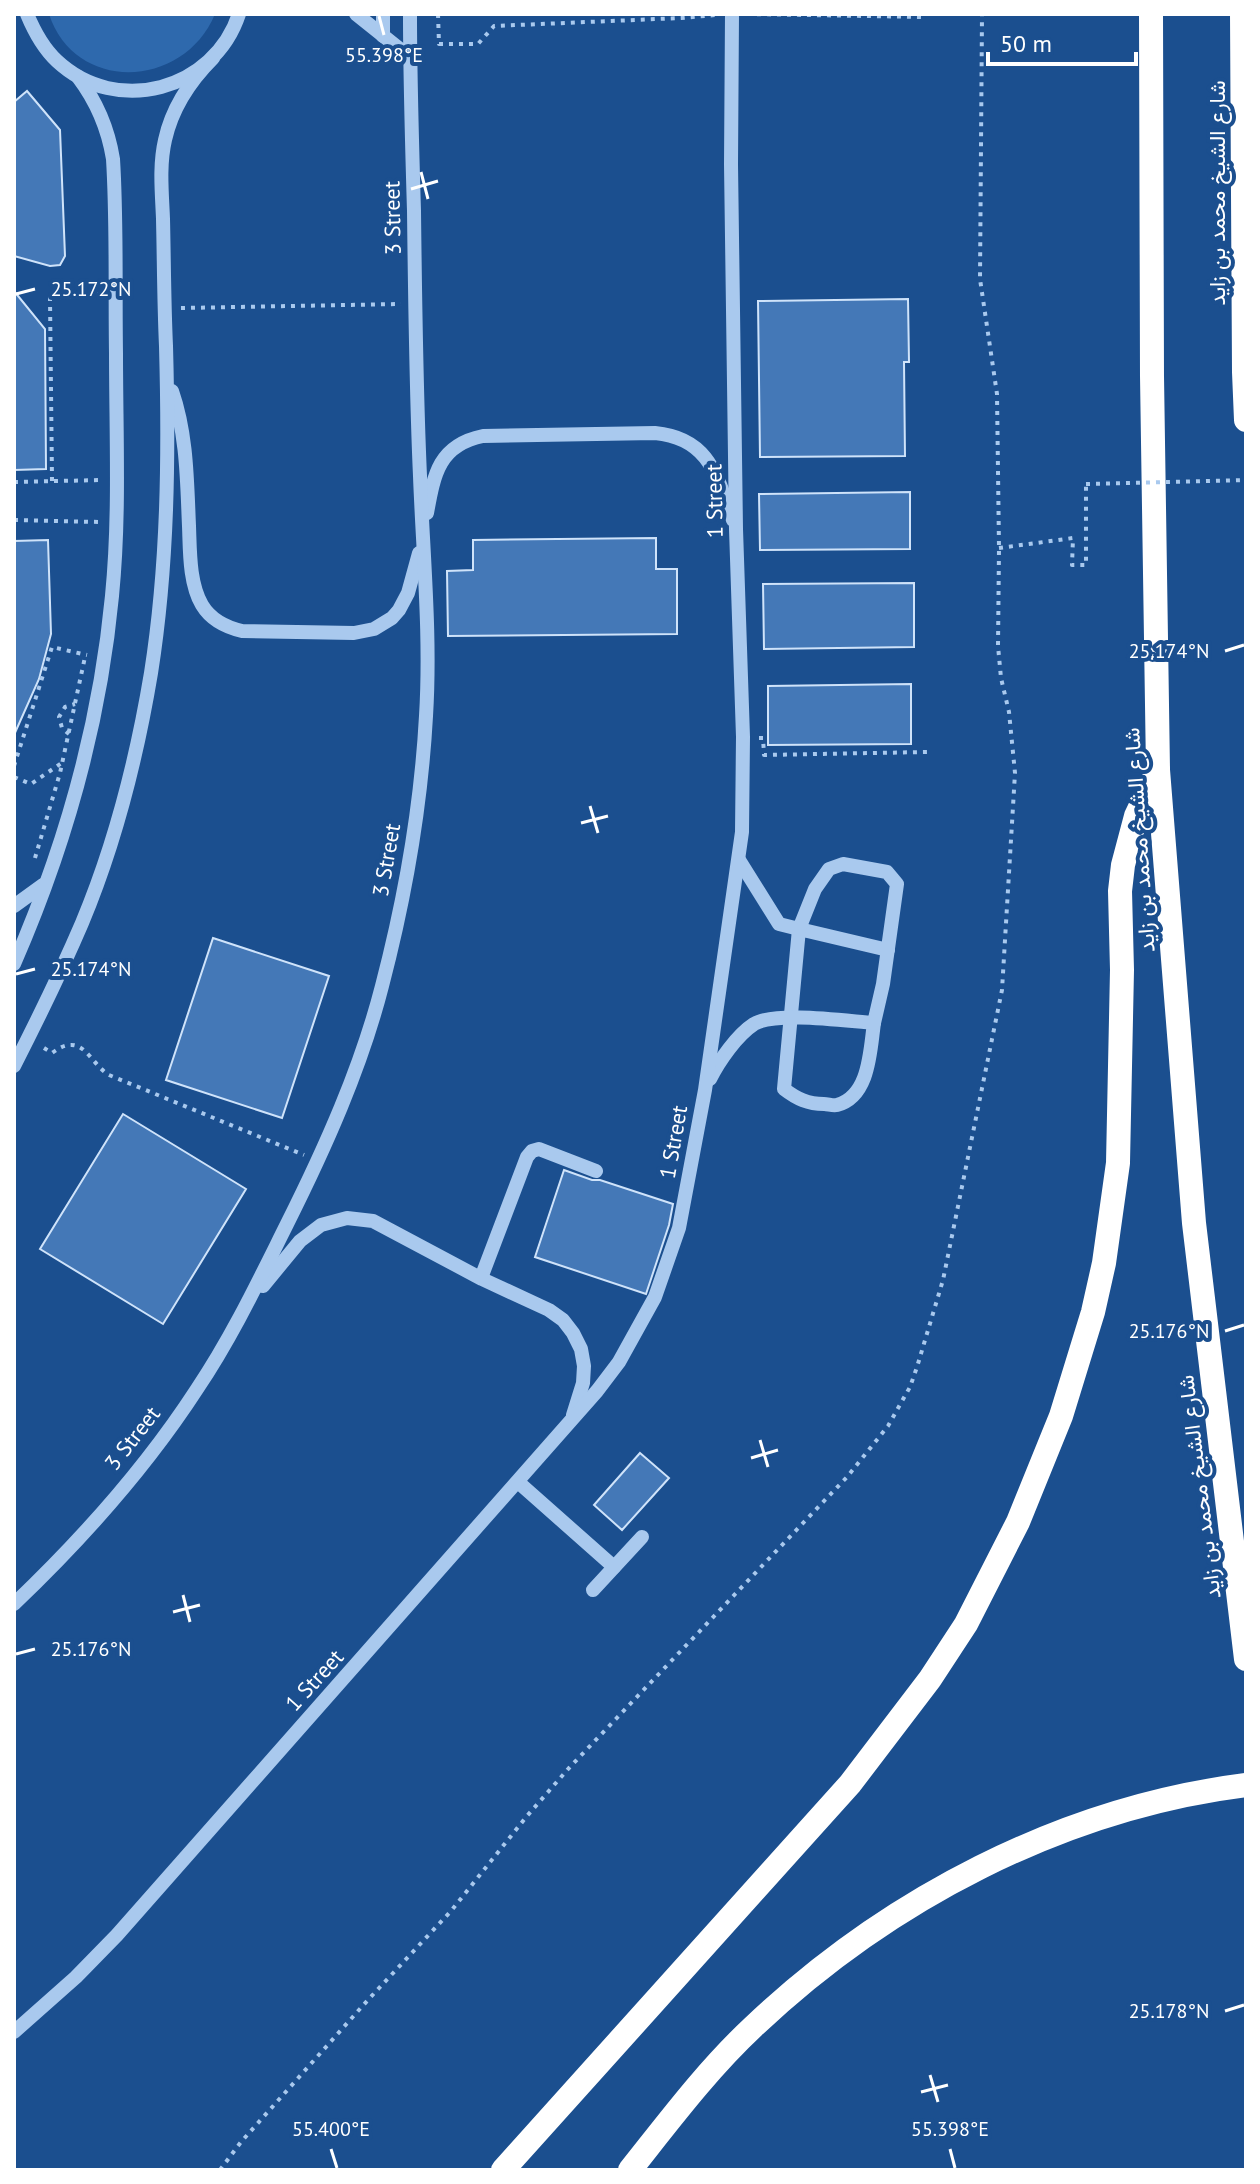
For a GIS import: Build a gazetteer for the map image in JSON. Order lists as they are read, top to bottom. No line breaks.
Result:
{"streets":{"highway":["شارع الشيخ محمد بن زايد"],"street":["3 Street","1 Street"]},"scale_bar":"50 m","coordinates":["55.398°E","25.172°N","25.174°N","25.176°N","25.178°N","55.400°E"]}
